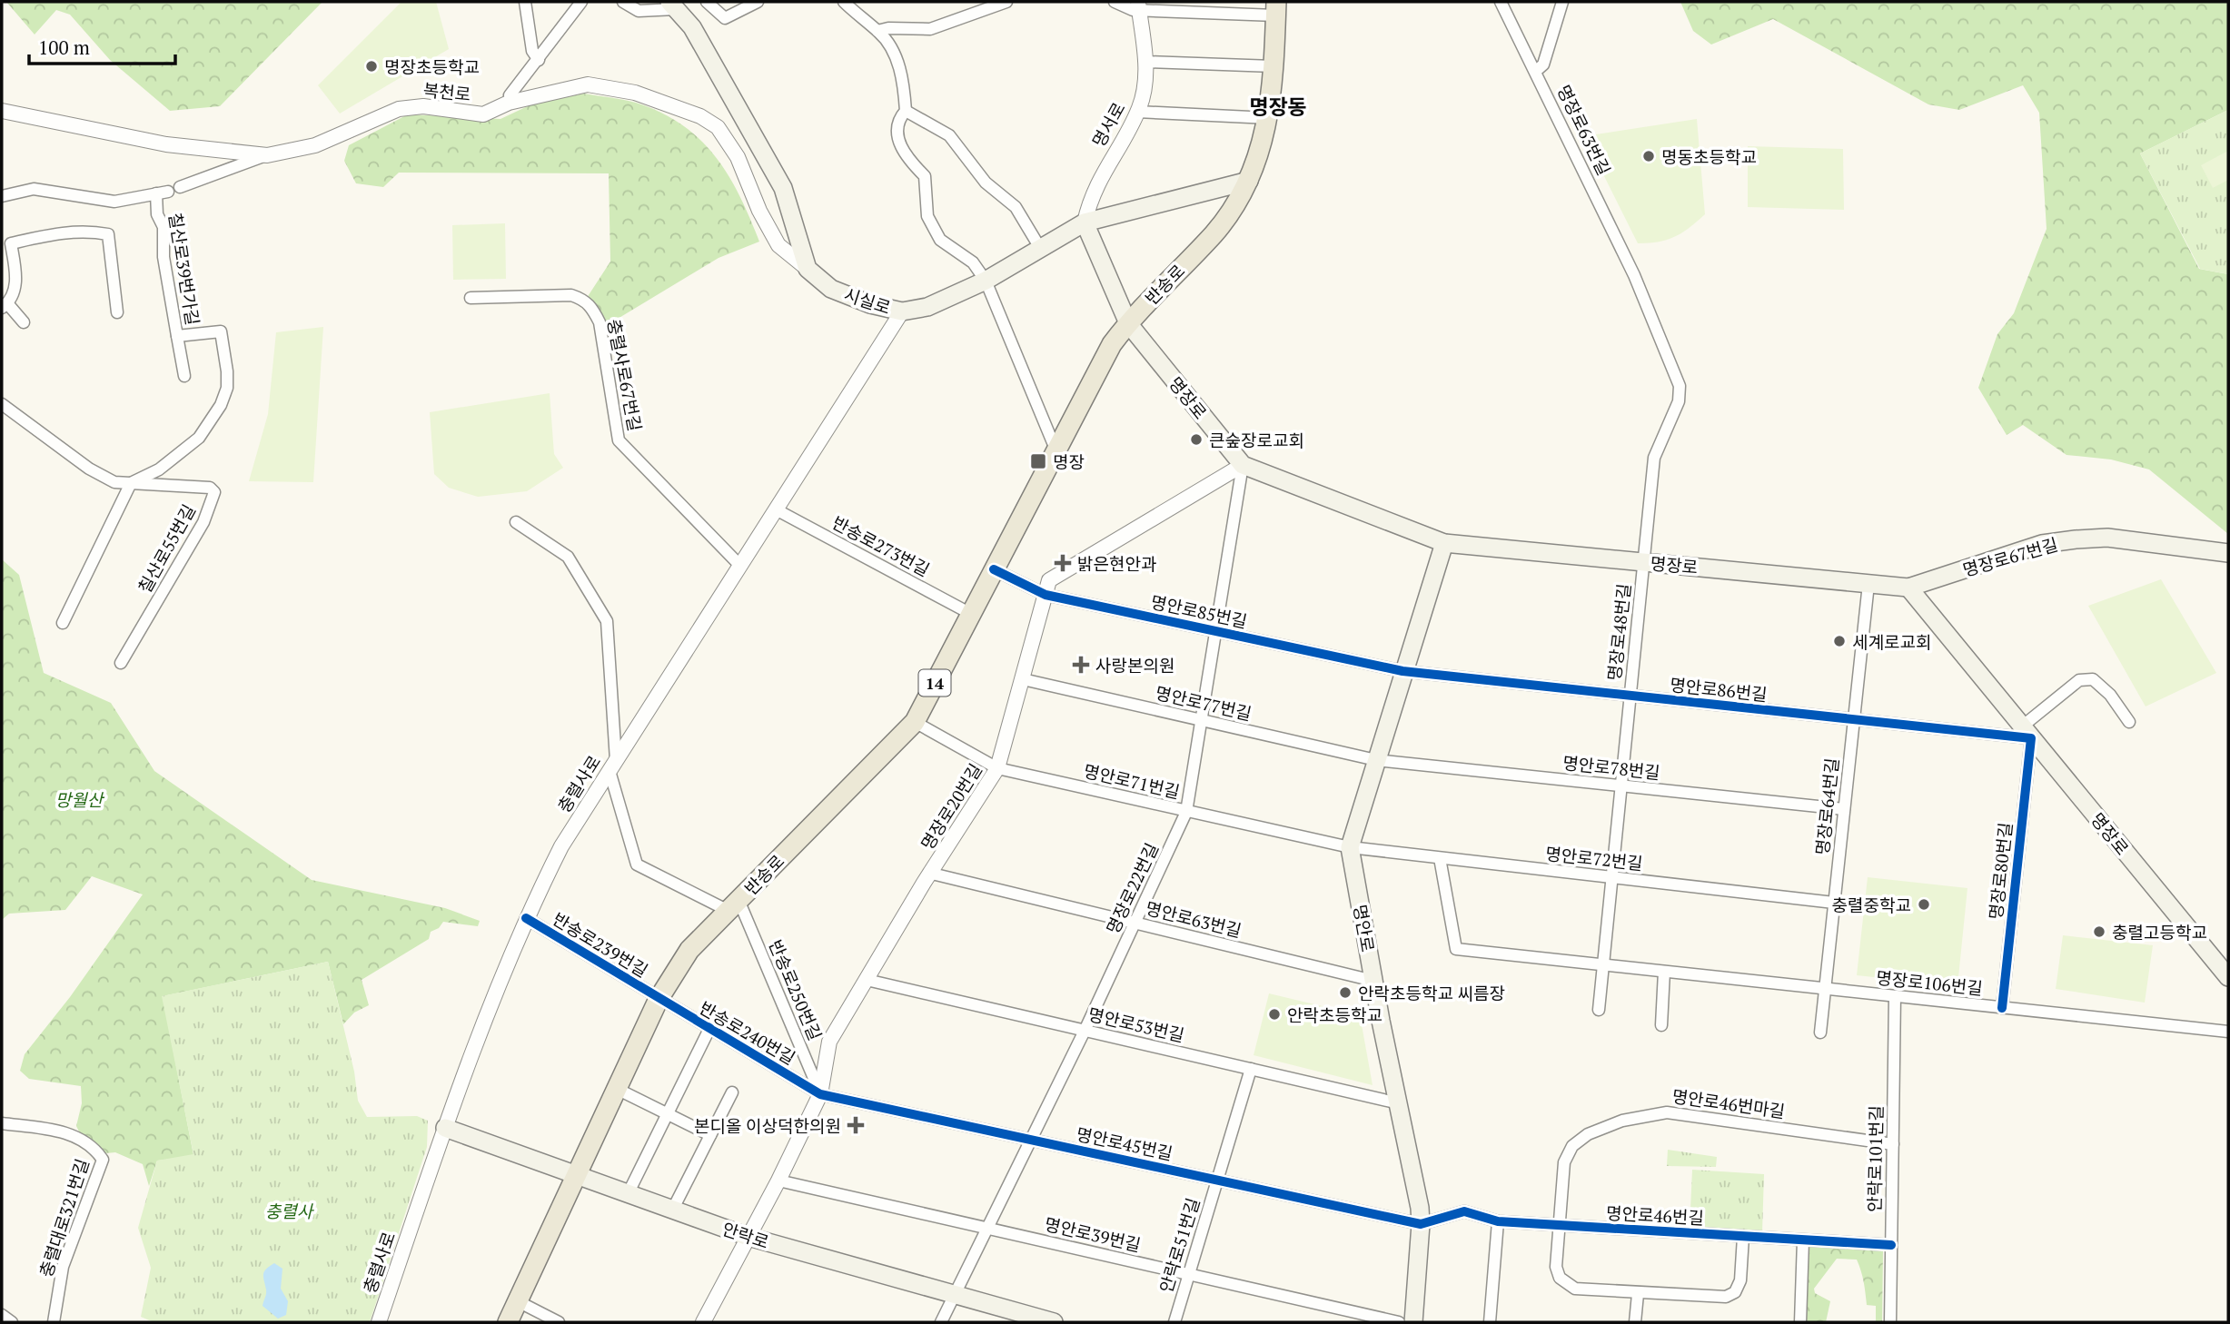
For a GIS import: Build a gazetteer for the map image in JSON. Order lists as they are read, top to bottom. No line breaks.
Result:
{"streets":{"main road":["반송로","시실로","명장로","명장로67번길","14","명안로","안락로"],"street":["복천로","명서로","명장로63번길","칠산로39번가길","충렬사로67번길","반송로273번길","칠산로55번길","명안로85번길","명장로48번길","명안로86번길","명안로77번길","명안로78번길","명안로71번길","충렬사로","명장로20번길","명장로64번길","명안로72번길","명장로80번길","명장로22번길","명안로63번길","반송로239번길","명장로106번길","반송로250번길","명안로53번길","반송로240번길","명안로46번마길","명안로45번길","안락로101번길","명안로46번길","충렬대로321번길","명안로39번길","안락로51번길"]},"crossings":[["복천로","시실로"],["명서로","반송로"],["명서로","시실로"],["명서로","명장로"],["명장로63번길","명장로"],["명장로63번길","명장로48번길"],["칠산로39번가길","칠산로55번길"],["반송로","시실로"],["반송로","명장로"],["반송로","반송로273번길"],["반송로","명안로85번길"],["반송로","명안로71번길"],["반송로","반송로239번길"],["반송로","반송로250번길"],["반송로","반송로240번길"],["반송로","안락로"],["시실로","명장로"],["시실로","충렬사로"],["충렬사로67번길","충렬사로"],["명장로","명장로67번길"],["명장로","명장로48번길"],["명장로","명안로86번길"],["명장로","명장로20번길"],["명장로","명장로64번길"],["명장로","명장로80번길"],["명장로","명장로22번길"],["명장로","명안로"],["반송로273번길","충렬사로"],["명안로85번길","명안로86번길"],["명안로85번길","명장로20번길"],["명안로85번길","명장로22번길"],["명안로85번길","명안로"],["명장로48번길","명안로86번길"],["명장로48번길","명안로78번길"],["명장로48번길","명안로72번길"],["명장로48번길","명장로106번길"],["명안로86번길","명장로64번길"],["명안로86번길","명장로80번길"],["명안로86번길","명안로"],["명안로77번길","명안로78번길"],["명안로77번길","명장로20번길"],["명안로77번길","명장로22번길"],["명안로77번길","명안로"],["명안로78번길","명장로64번길"],["명안로78번길","명안로"],["명안로71번길","명장로20번길"],["명안로71번길","명안로72번길"],["명안로71번길","명장로22번길"],["명안로71번길","명안로"],["충렬사로","반송로239번길"],["충렬사로","안락로"],["명장로20번길","명장로22번길"],["명장로20번길","명안로63번길"],["명장로20번길","반송로250번길"],["명장로20번길","명안로53번길"],["명장로20번길","반송로240번길"],["명장로20번길","명안로45번길"],["명장로20번길","명안로39번길"],["명장로20번길","안락로"],["명장로64번길","명안로72번길"],["명장로64번길","명장로106번길"],["명안로72번길","명안로"],["명안로72번길","명장로106번길"],["명장로80번길","명장로106번길"],["명장로22번길","명안로63번길"],["명장로22번길","명안로53번길"],["명장로22번길","명안로45번길"],["명장로22번길","명안로39번길"],["명장로22번길","안락로"],["명안로63번길","명안로"],["명안로","명안로53번길"],["명안로","명안로45번길"],["명안로","명안로46번길"],["반송로239번길","반송로240번길"],["명장로106번길","안락로101번길"],["반송로250번길","반송로240번길"],["반송로250번길","명안로45번길"],["명안로53번길","안락로51번길"],["반송로240번길","명안로45번길"],["명안로46번마길","안락로101번길"],["명안로46번마길","명안로46번길"],["명안로45번길","명안로46번길"],["명안로45번길","안락로51번길"],["안락로101번길","명안로46번길"],["명안로39번길","안락로51번길"]],"districts":["명장동"],"parks":["망월산","충렬사"],"places":{"other":["명장초등학교","명동초등학교","큰숲장로교회","세계로교회","충렬중학교","충렬고등학교","안락초등학교 씨름장","안락초등학교"],"transit":["명장"],"health":["밝은현안과","사랑본의원","본디올 이상덕한의원"]},"scale_bar":"100 m"}
